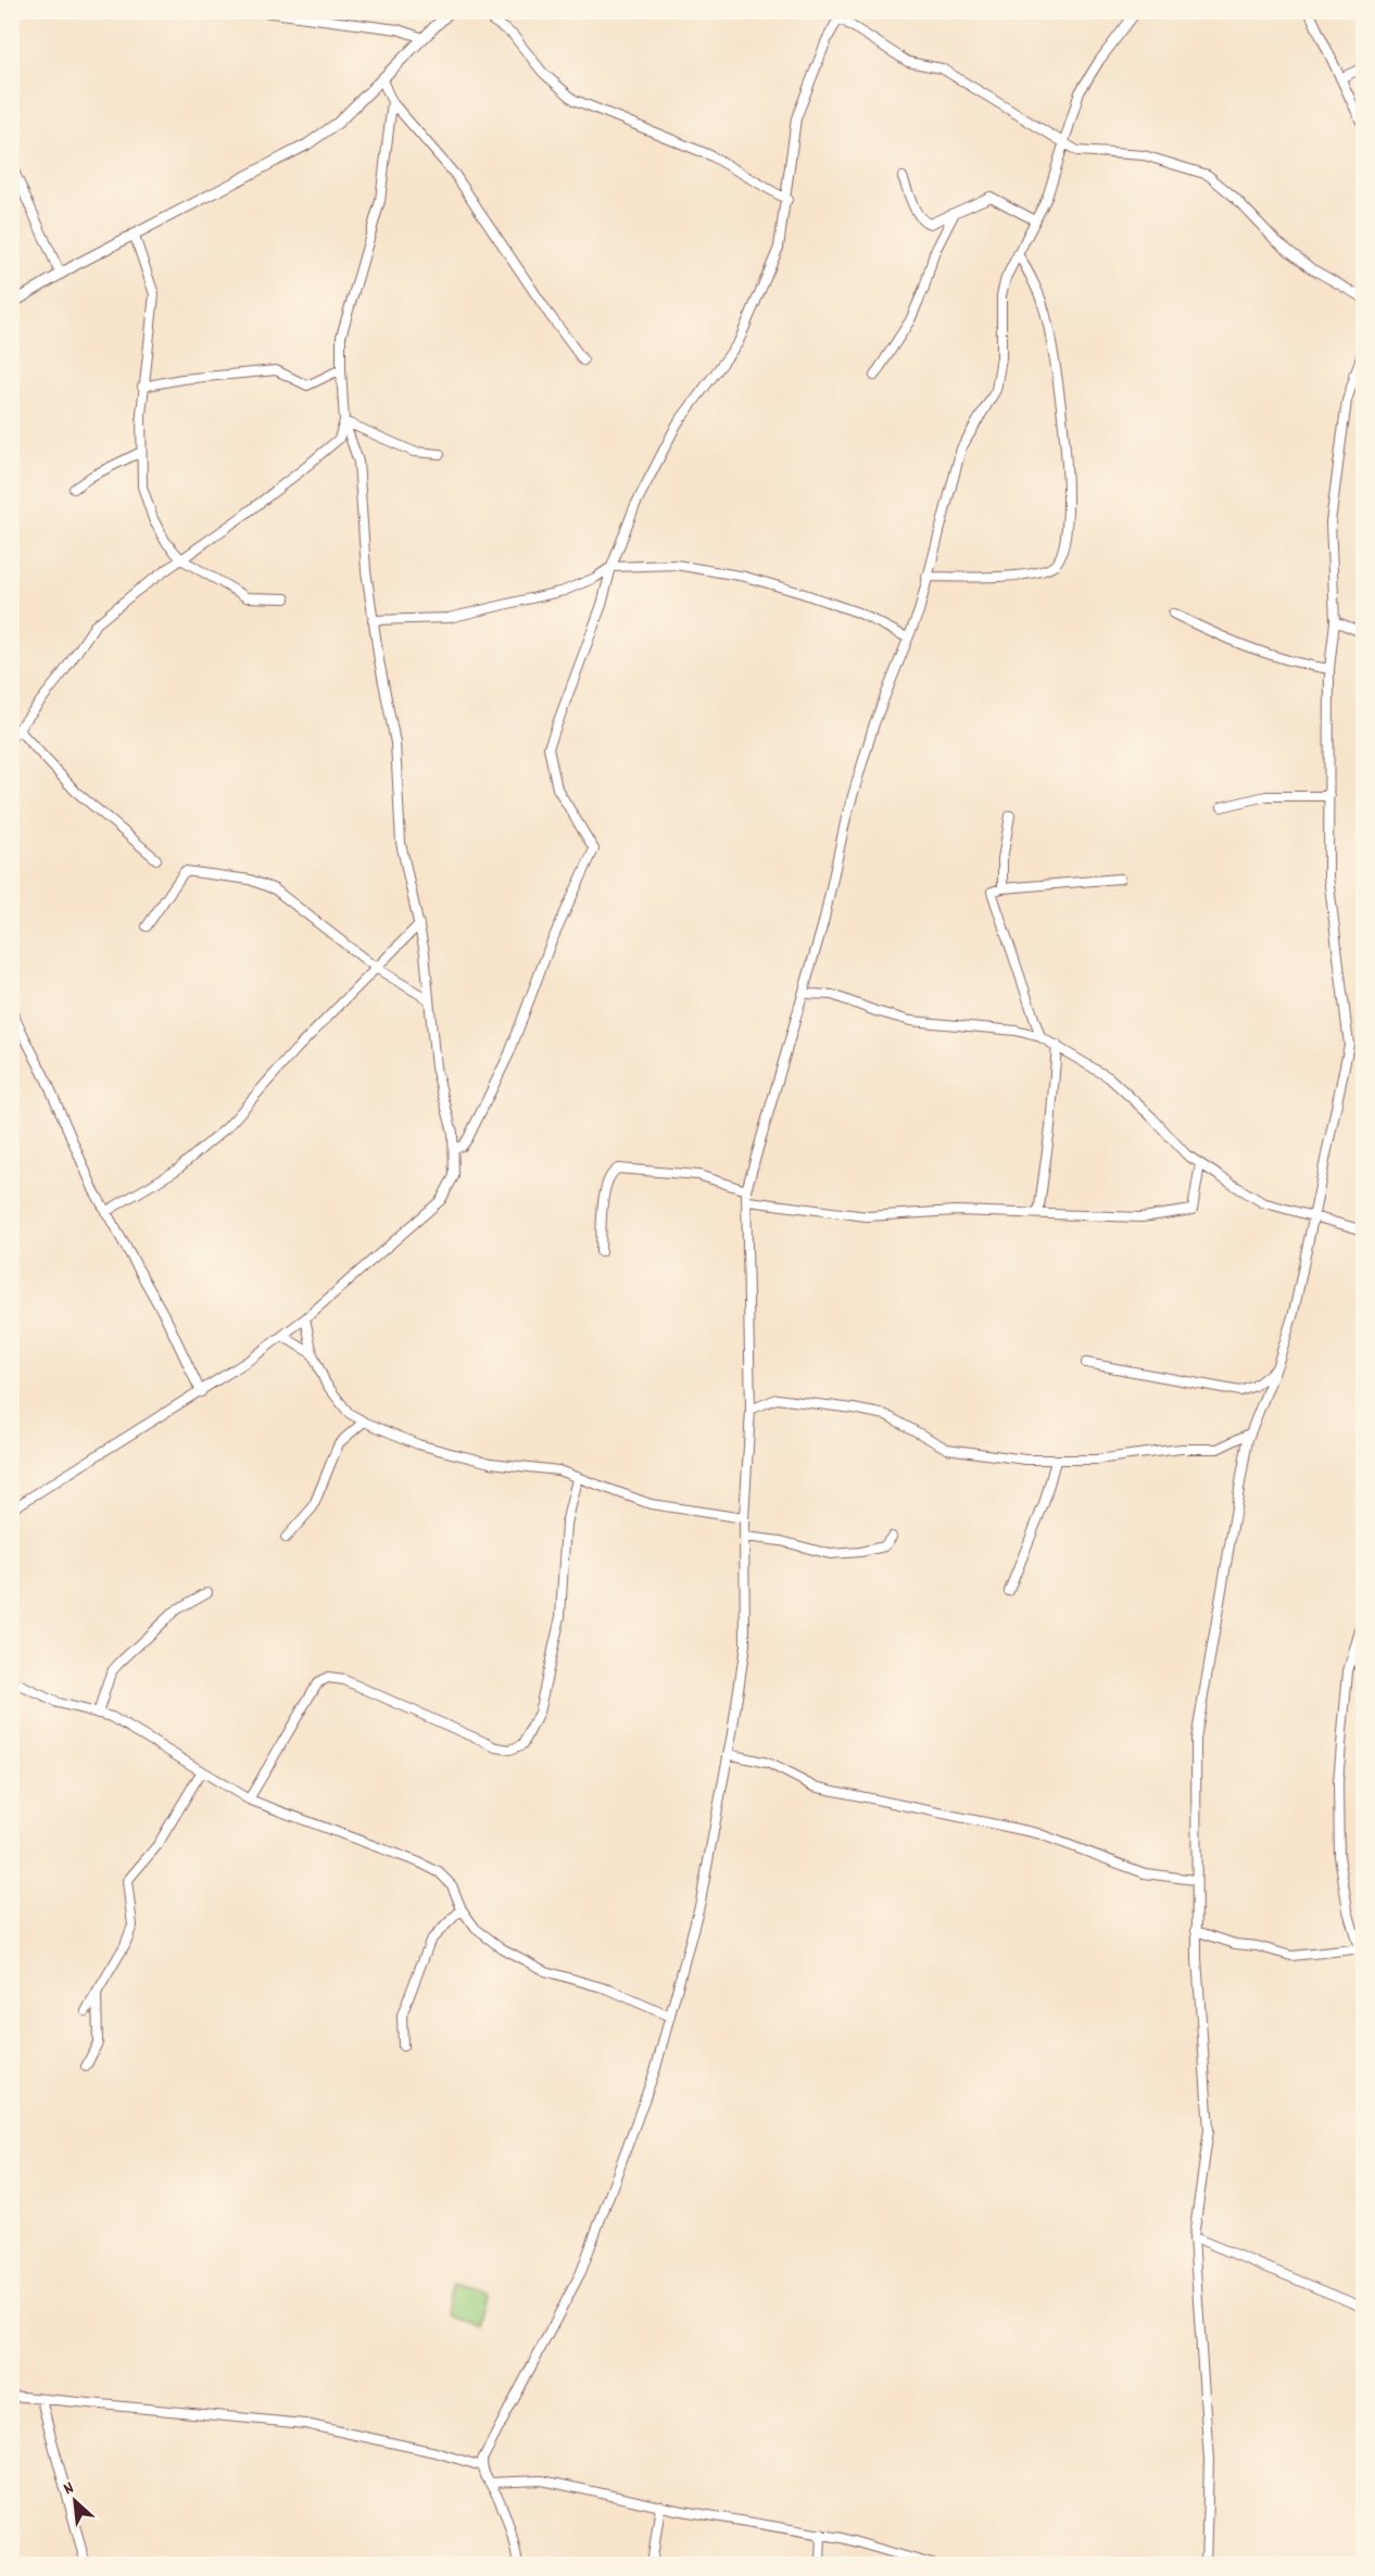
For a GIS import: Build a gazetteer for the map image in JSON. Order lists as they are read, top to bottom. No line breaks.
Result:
{"north":"top left"}
